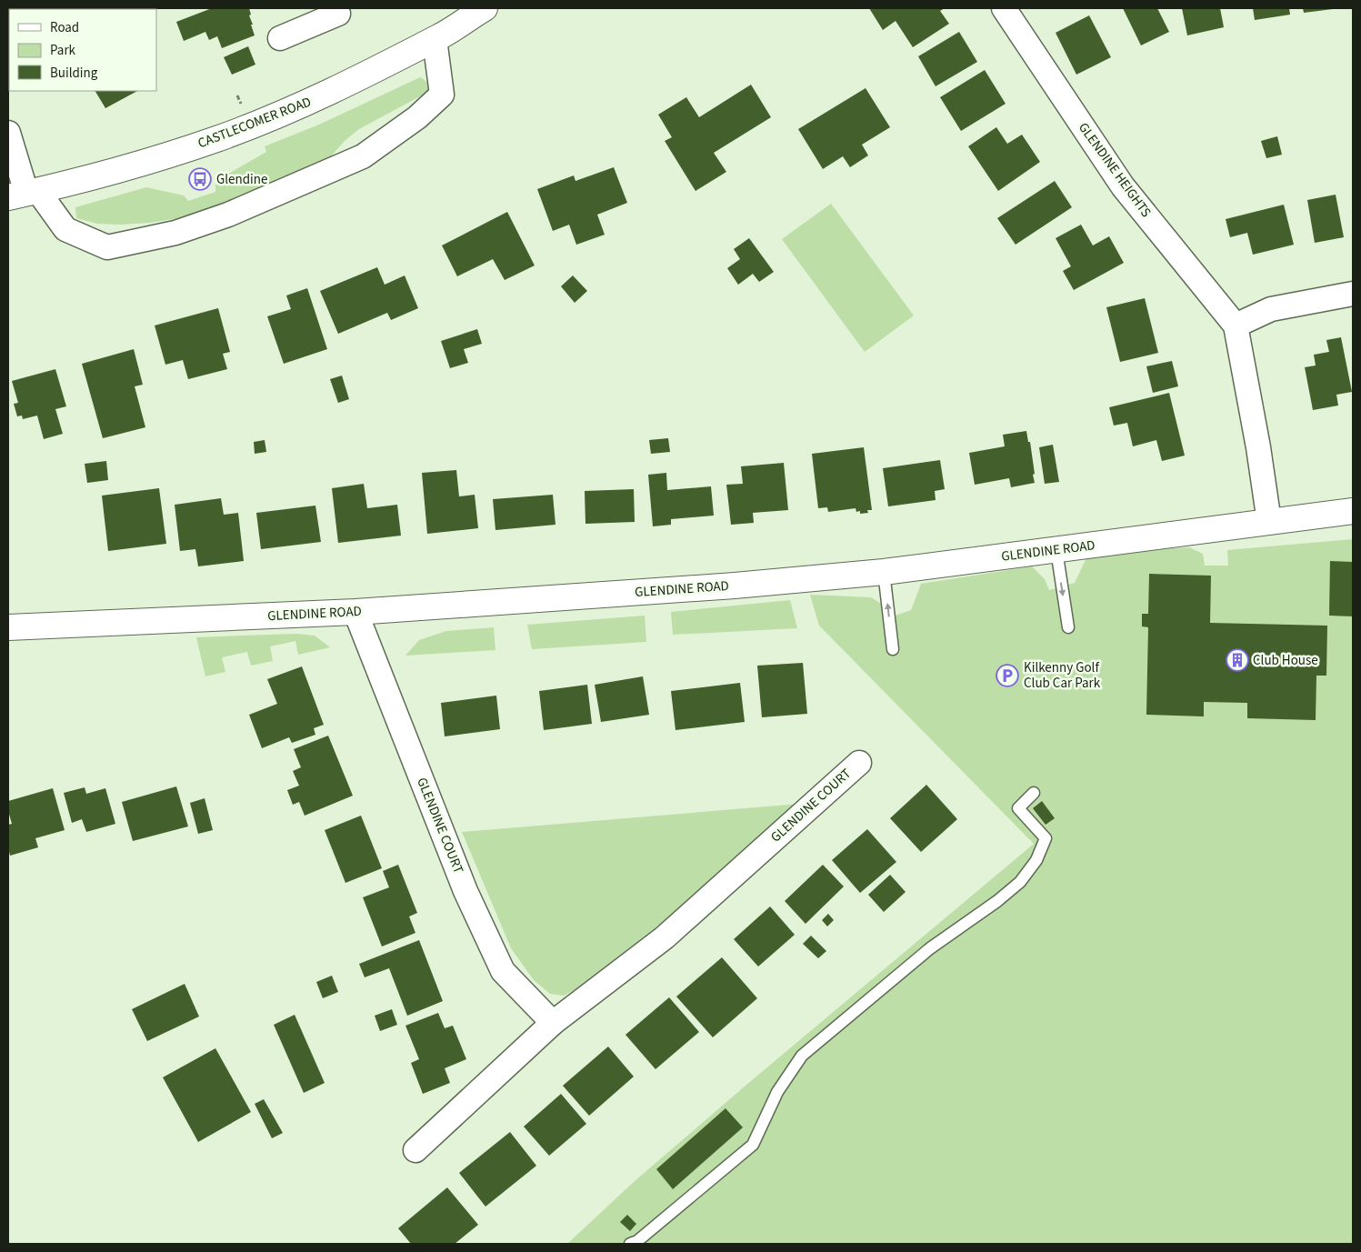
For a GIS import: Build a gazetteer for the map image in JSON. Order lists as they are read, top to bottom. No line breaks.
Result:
{"streets":{"street":["CASTLECOMER ROAD","GLENDINE HEIGHTS","GLENDINE ROAD","GLENDINE COURT"]},"crossings":[["GLENDINE HEIGHTS","GLENDINE ROAD"],["GLENDINE ROAD","GLENDINE COURT"]],"places":{"bus stop":["Glendine"],"building":["Club House"],"parking":["Kilkenny Golf Club Car Park"]},"legend":["Road","Park","Building"]}
